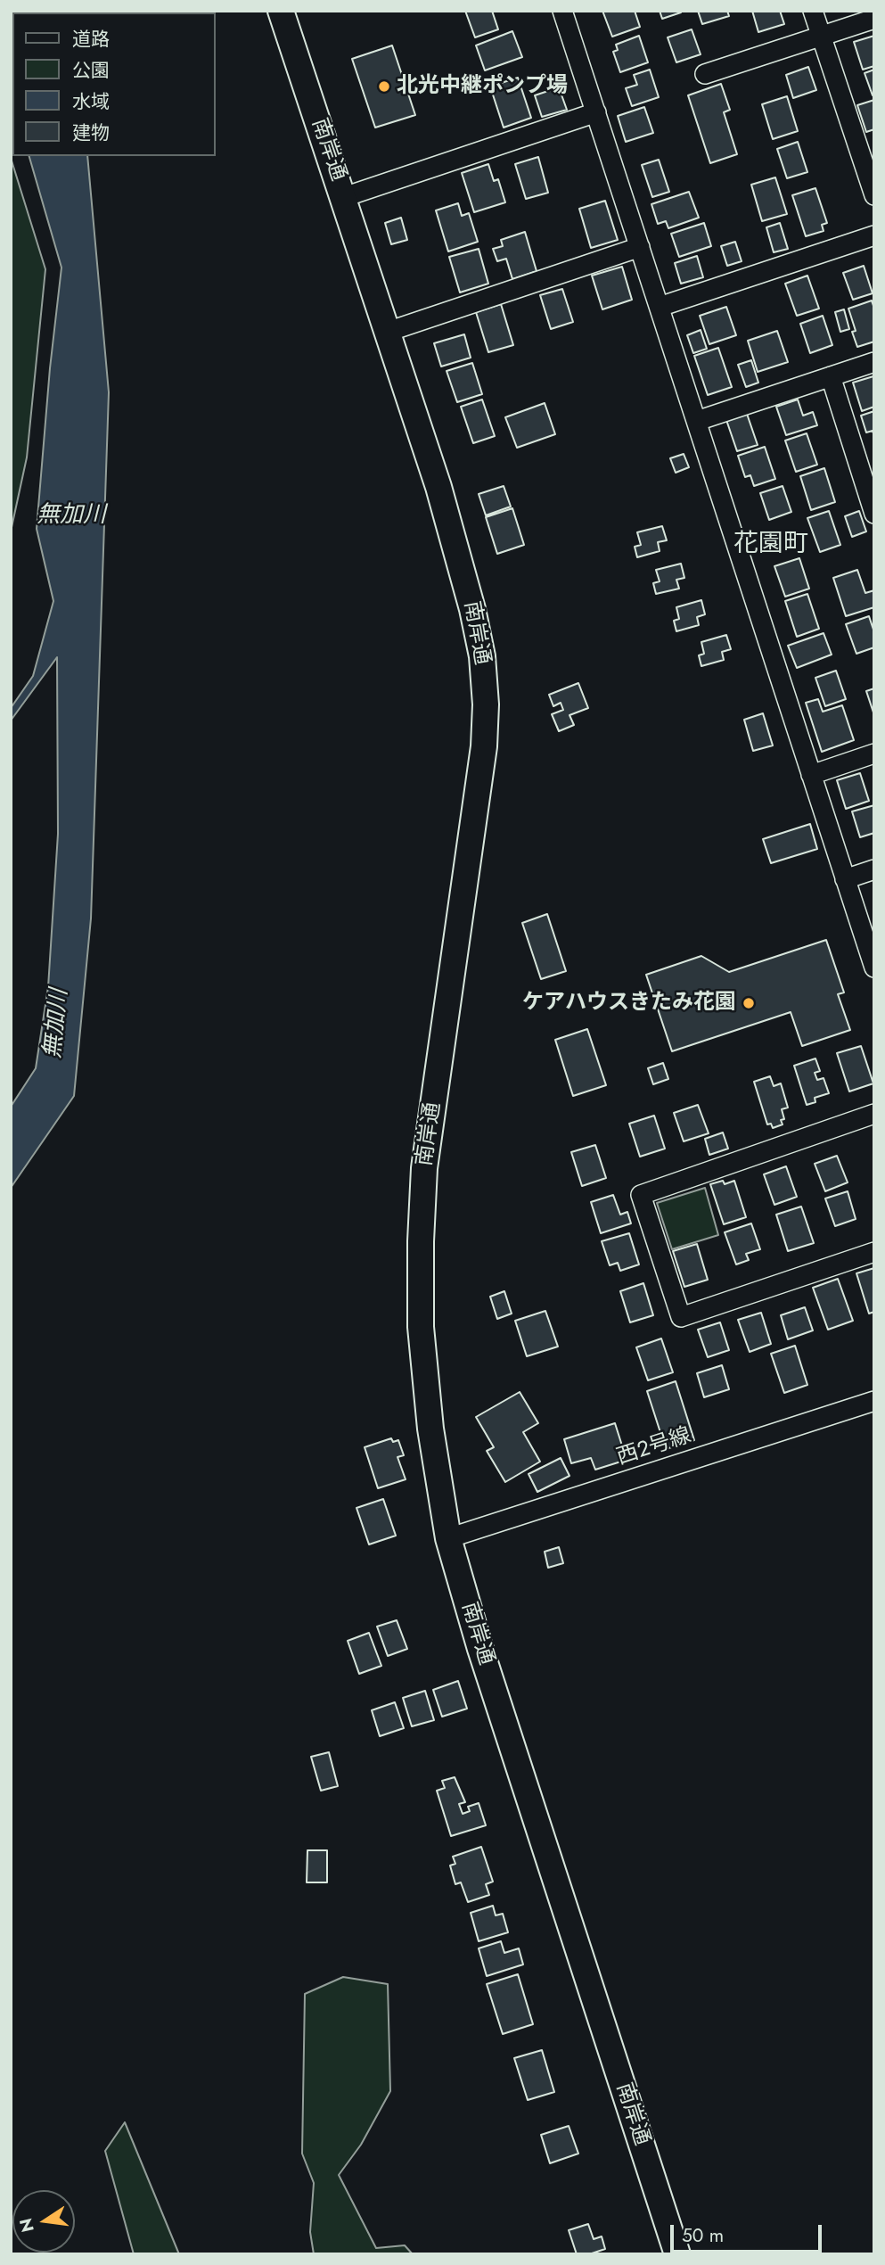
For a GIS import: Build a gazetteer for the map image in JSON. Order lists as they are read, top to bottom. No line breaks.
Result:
{"streets":{"main road":["南岸通"],"street":["西2号線"]},"crossings":[["南岸通","西2号線"]],"districts":["花園町"],"water":["無加川"],"places":["北光中継ポンプ場","ケアハウスきたみ花園"],"legend":["道路","公園","水域","建物"],"scale_bar":"50 m","north":"left"}
